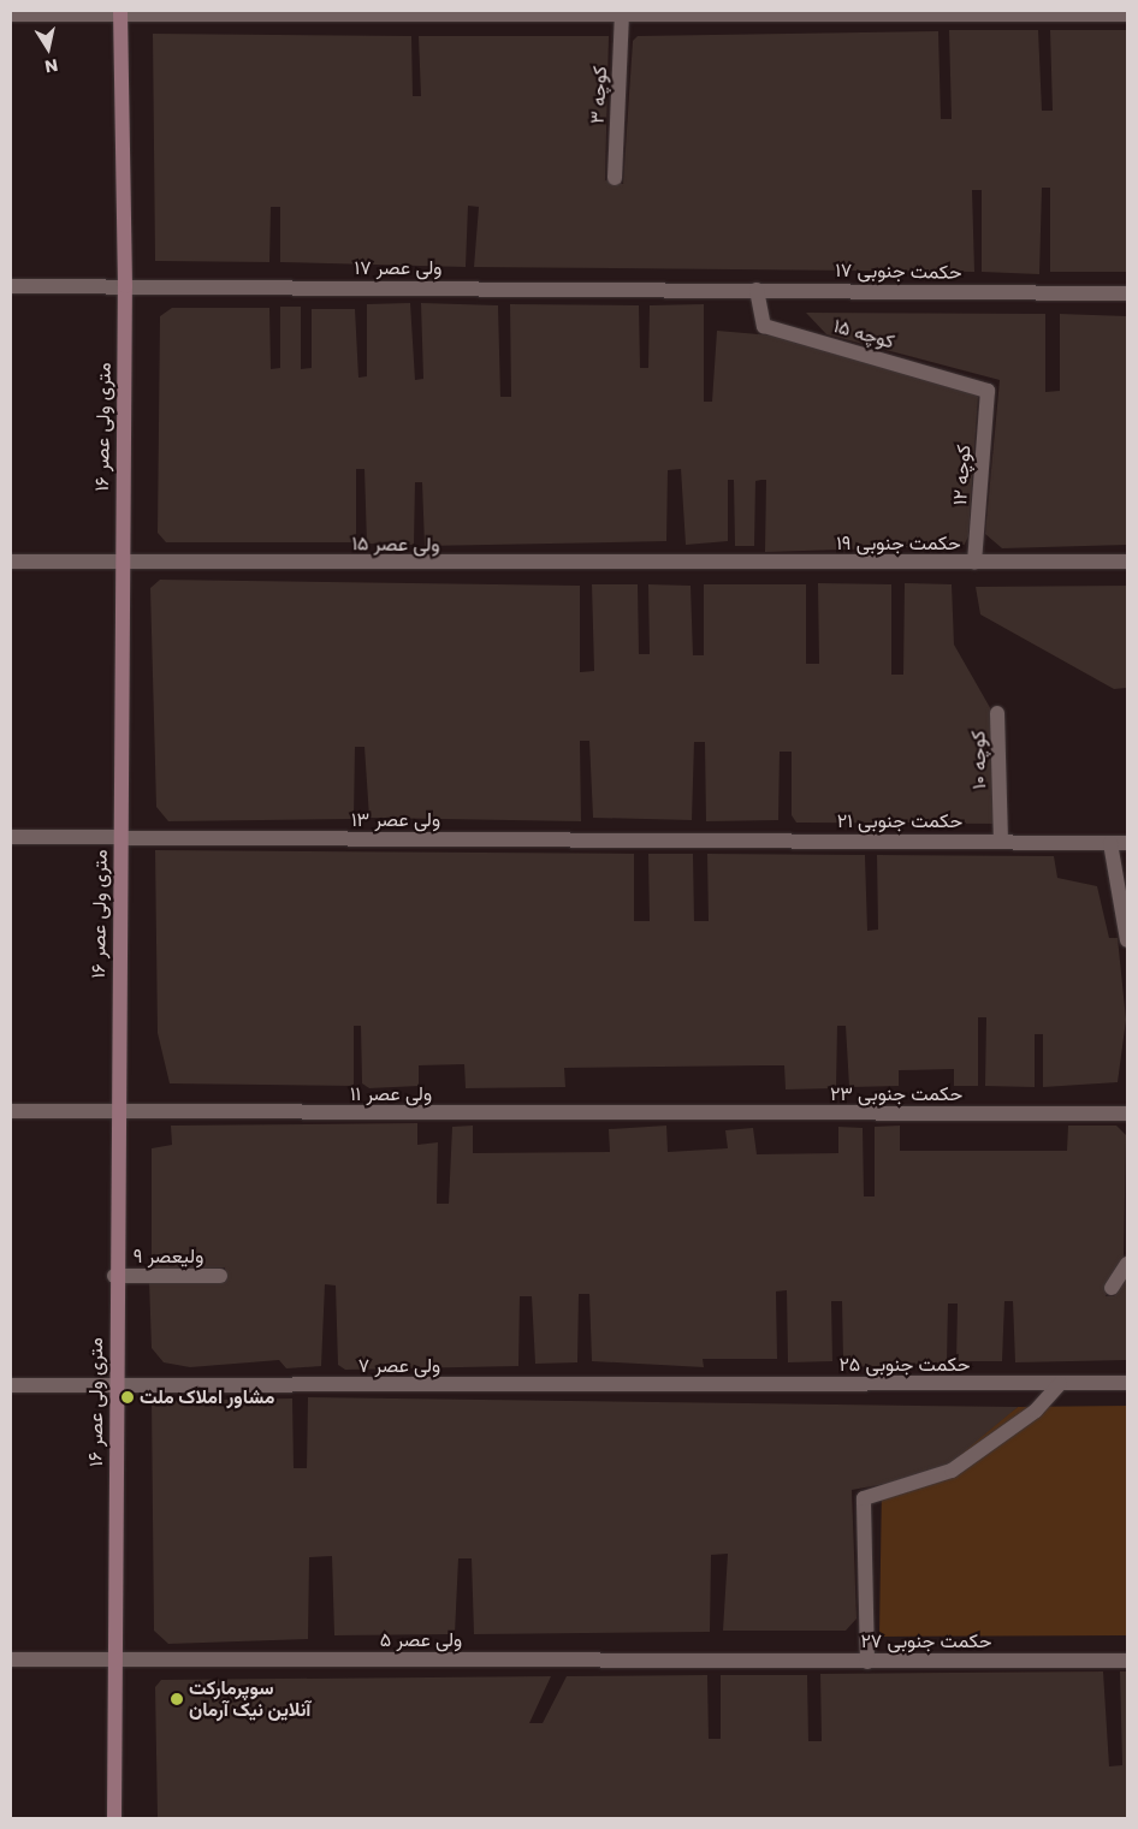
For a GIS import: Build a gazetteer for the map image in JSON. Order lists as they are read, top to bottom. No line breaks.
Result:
{"streets":{"street":["کوچه ۳","ولی عصر ۱۷","حکمت جنوبی ۱۷","کوچه ۱۵","۱۶ متری ولی عصر","کوچه ۱۲","حکمت جنوبی ۱۹","ولی عصر ۱۵","کوچه ۱۰","ولی عصر ۱۳","حکمت جنوبی ۲۱","ولی عصر ۱۱","حکمت جنوبی ۲۳","ولیعصر ۹","حکمت جنوبی ۲۵","ولی عصر ۷","ولی عصر ۵","حکمت جنوبی ۲۷"]},"crossings":[["ولی عصر ۱۷","حکمت جنوبی ۱۷"],["ولی عصر ۱۷","۱۶ متری ولی عصر"],["حکمت جنوبی ۱۷","کوچه ۱۵"],["کوچه ۱۵","کوچه ۱۲"],["۱۶ متری ولی عصر","ولی عصر ۱۵"],["۱۶ متری ولی عصر","ولی عصر ۱۳"],["۱۶ متری ولی عصر","ولی عصر ۱۱"],["۱۶ متری ولی عصر","ولیعصر ۹"],["۱۶ متری ولی عصر","ولی عصر ۷"],["۱۶ متری ولی عصر","ولی عصر ۵"],["کوچه ۱۲","حکمت جنوبی ۱۹"],["حکمت جنوبی ۱۹","ولی عصر ۱۵"],["کوچه ۱۰","حکمت جنوبی ۲۱"],["ولی عصر ۱۳","حکمت جنوبی ۲۱"],["ولی عصر ۱۱","حکمت جنوبی ۲۳"],["حکمت جنوبی ۲۵","ولی عصر ۷"],["ولی عصر ۵","حکمت جنوبی ۲۷"]],"places":["مشاور املاک ملت","سوپرمارکت آنلاین نیک آرمان"],"north":"bottom"}
